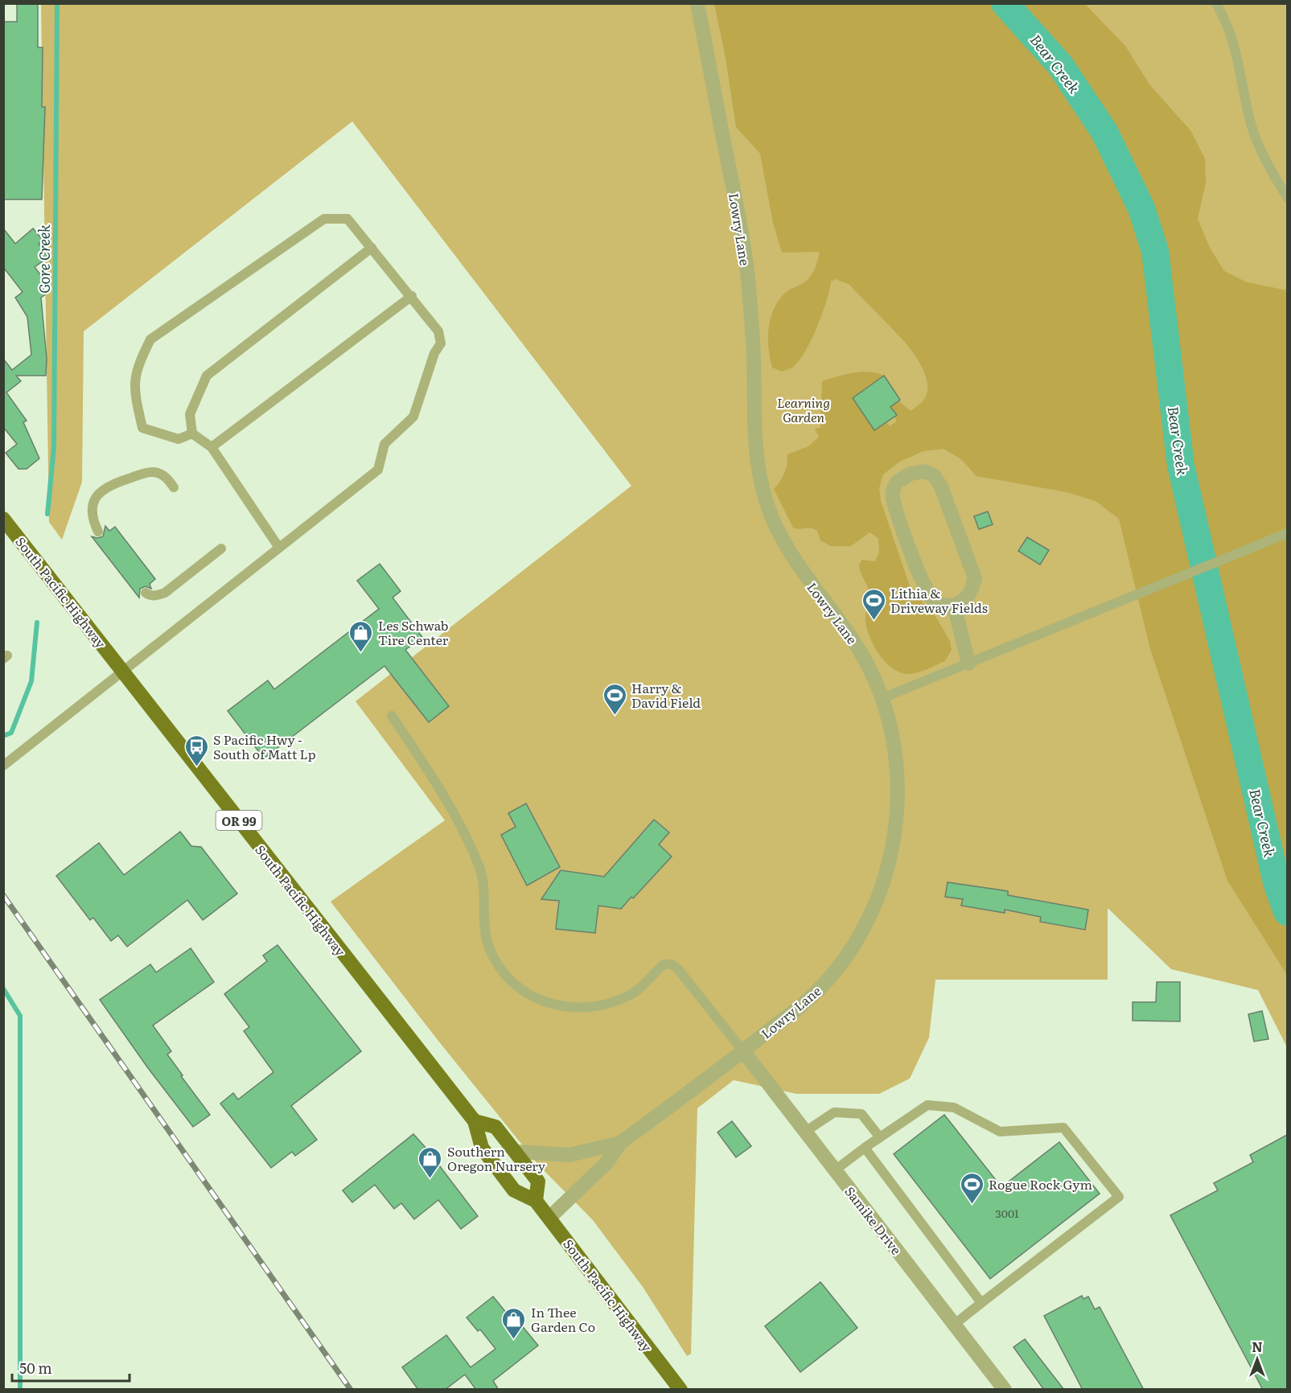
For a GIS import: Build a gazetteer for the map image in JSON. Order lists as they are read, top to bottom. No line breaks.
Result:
{"streets":{"main road":["South Pacific Highway","OR 99"],"street":["Lowry Lane","Samike Drive"]},"crossings":[["Lowry Lane","South Pacific Highway"],["Lowry Lane","Samike Drive"]],"water":["Bear Creek","Gore Creek"],"parks":["Learning Garden"],"places":{"sports":["Lithia & Driveway Fields","Harry & David Field","Rogue Rock Gym"],"shop":["Les Schwab Tire Center","Southern Oregon Nursery","In Thee Garden Co"],"bus stop":["S Pacific Hwy - South of Matt Lp"]},"house_numbers":["3001"],"scale_bar":"50 m","north":"top"}
